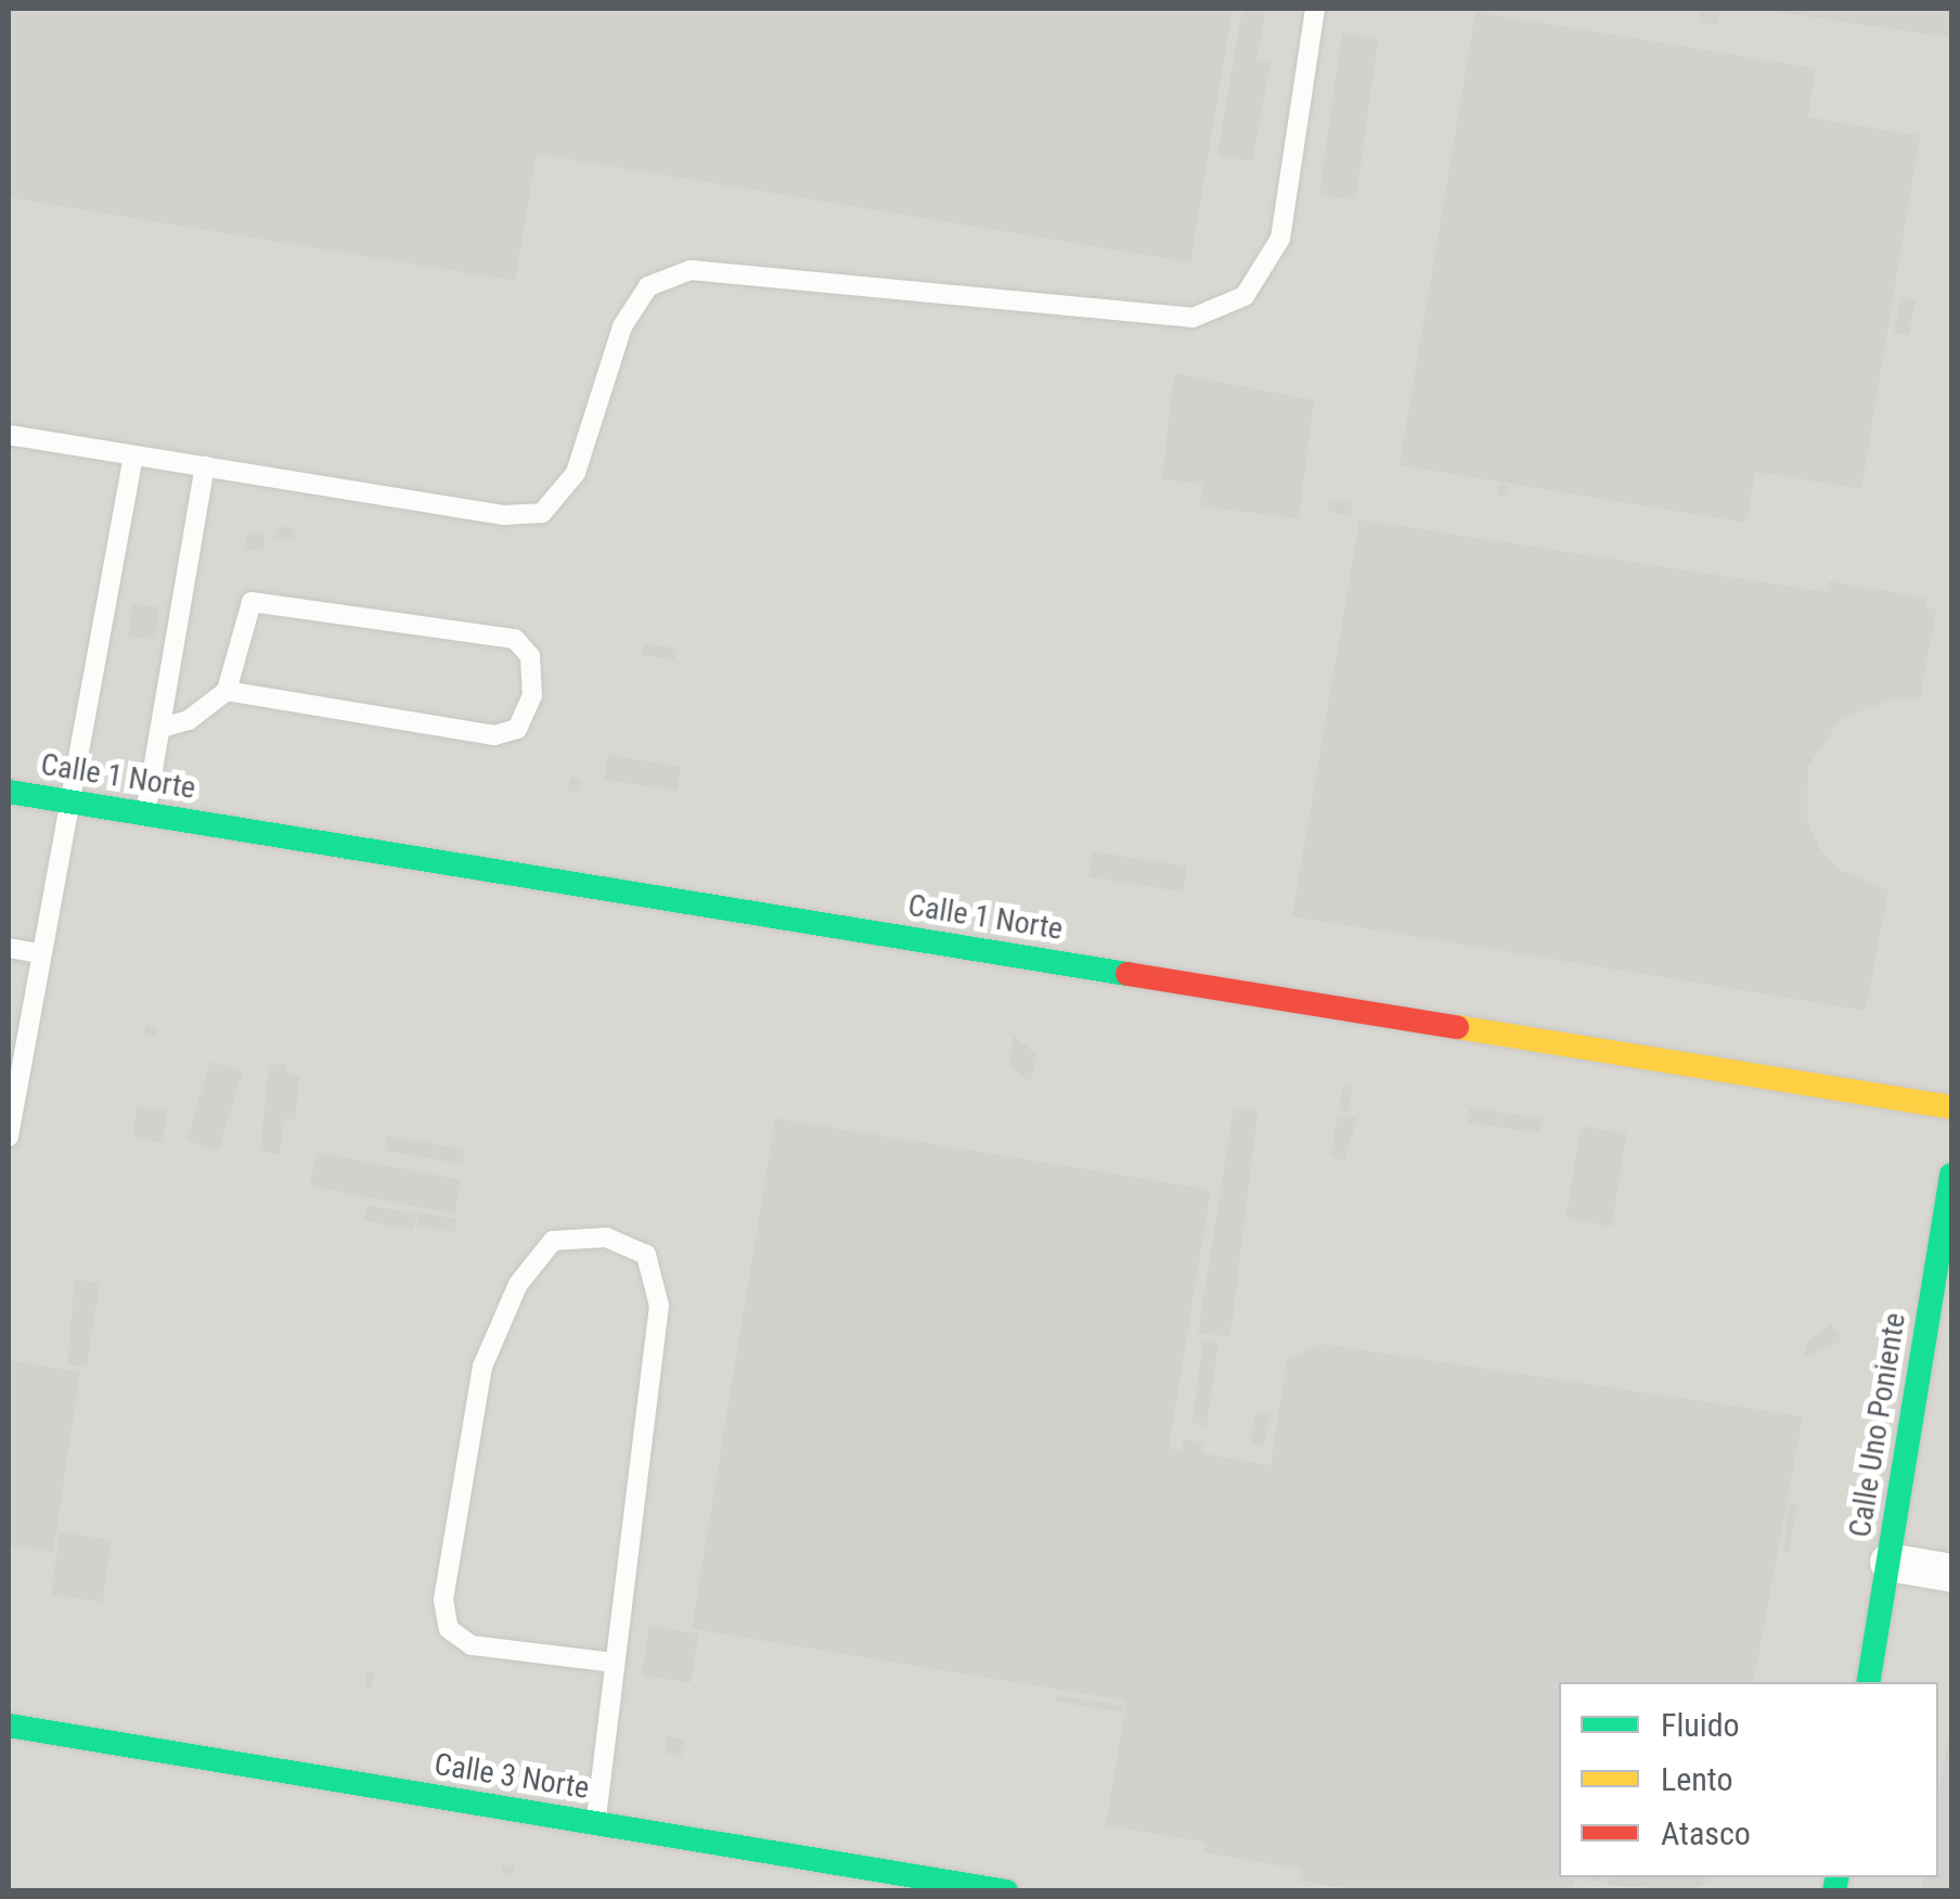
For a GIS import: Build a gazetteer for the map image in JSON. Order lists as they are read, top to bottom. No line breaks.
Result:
{"streets":{"street":["Calle 1 Norte","Calle Uno Poniente","Calle 3 Norte"]},"legend":["Fluido","Lento","Atasco"]}
